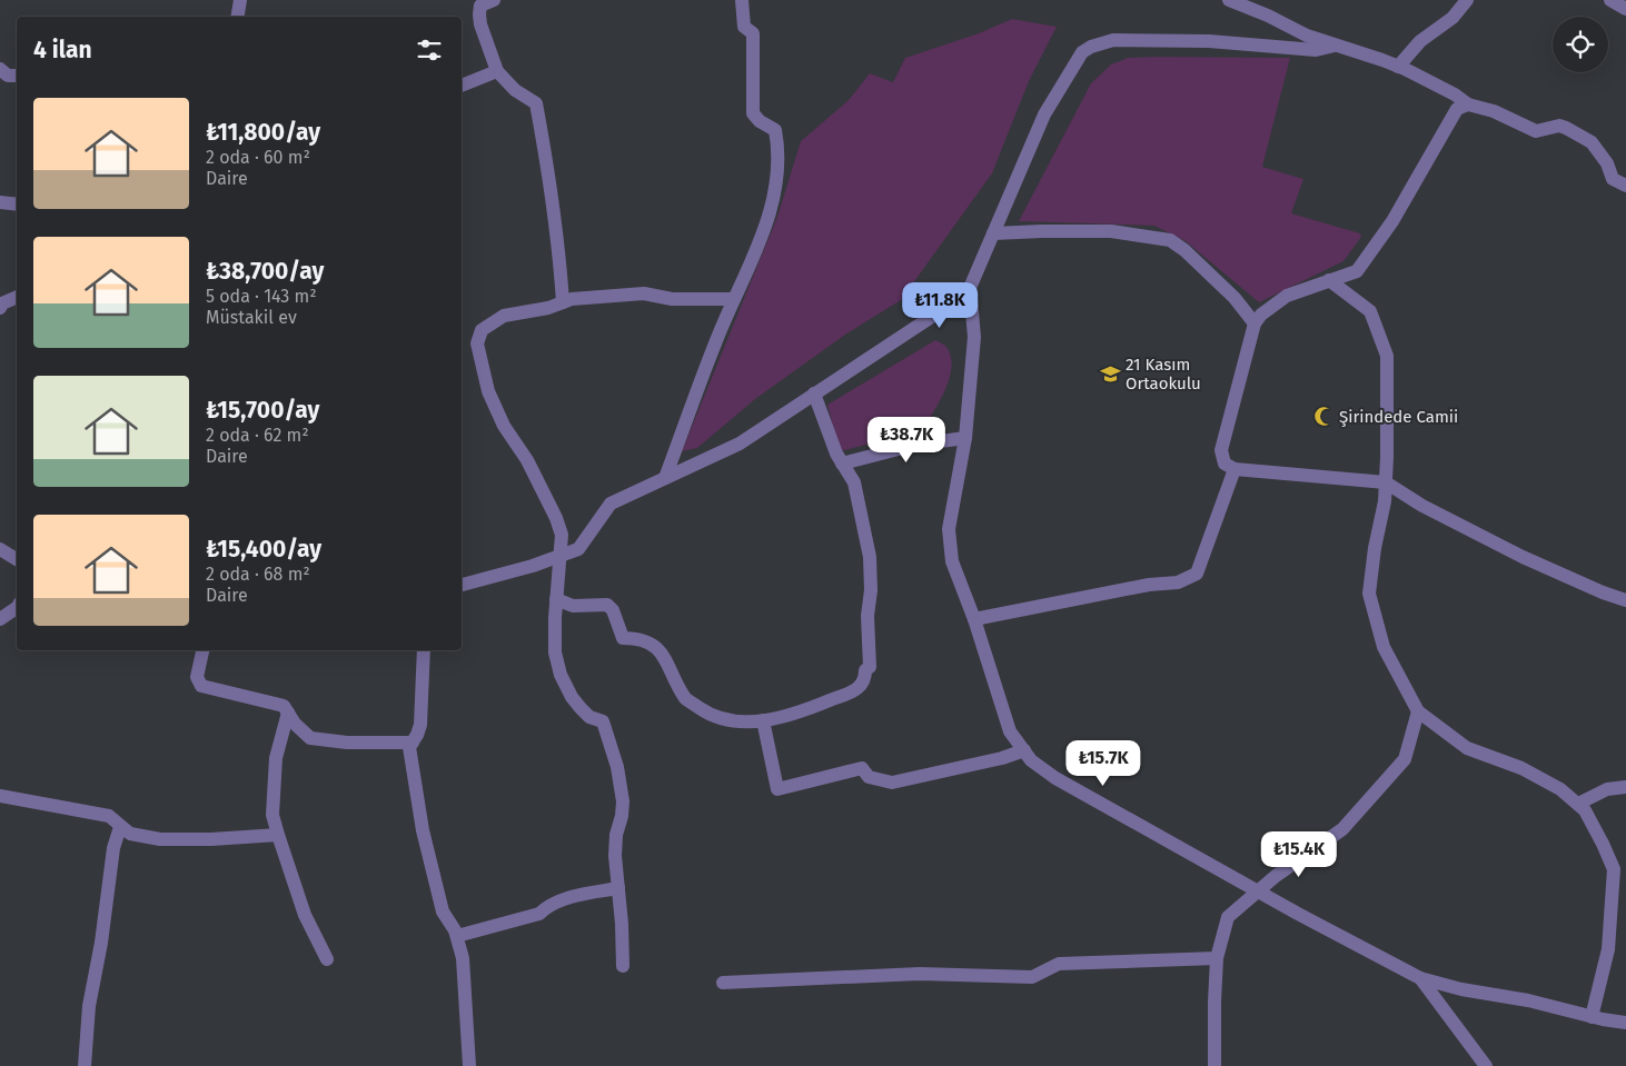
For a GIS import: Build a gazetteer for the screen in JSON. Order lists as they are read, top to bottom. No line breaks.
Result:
{"places":{"school or university":["21 Kasım Ortaokulu"],"mosque":["Şirindede Camii"]},"page":{"heading":"4 ilan","list":[{"name":"₺11,800/ay","note":"2 oda · 60 m² · Daire"},{"name":"₺38,700/ay","note":"5 oda · 143 m² · Müstakil ev"},{"name":"₺15,700/ay","note":"2 oda · 62 m² · Daire"},{"name":"₺15,400/ay","note":"2 oda · 68 m² · Daire"}],"price":["₺11.8K","₺38.7K","₺15.7K","₺15.4K"]}}
